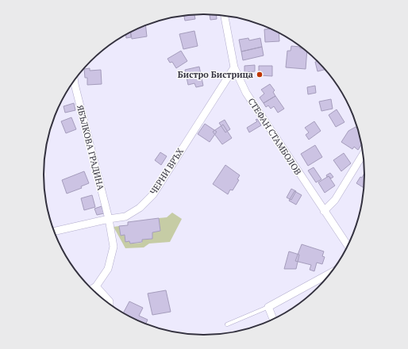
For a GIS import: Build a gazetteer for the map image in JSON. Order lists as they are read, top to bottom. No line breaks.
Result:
{"streets":{"street":["СТЕФАН СТАМБОЛОВ","ЯБЪЛКОВА ГРАДИНА","ЧЕРНИ ВРЪХ"]},"crossings":[["СТЕФАН СТАМБОЛОВ","ЧЕРНИ ВРЪХ"],["ЯБЪЛКОВА ГРАДИНА","ЧЕРНИ ВРЪХ"]],"places":["Бистро Бистрица"]}
